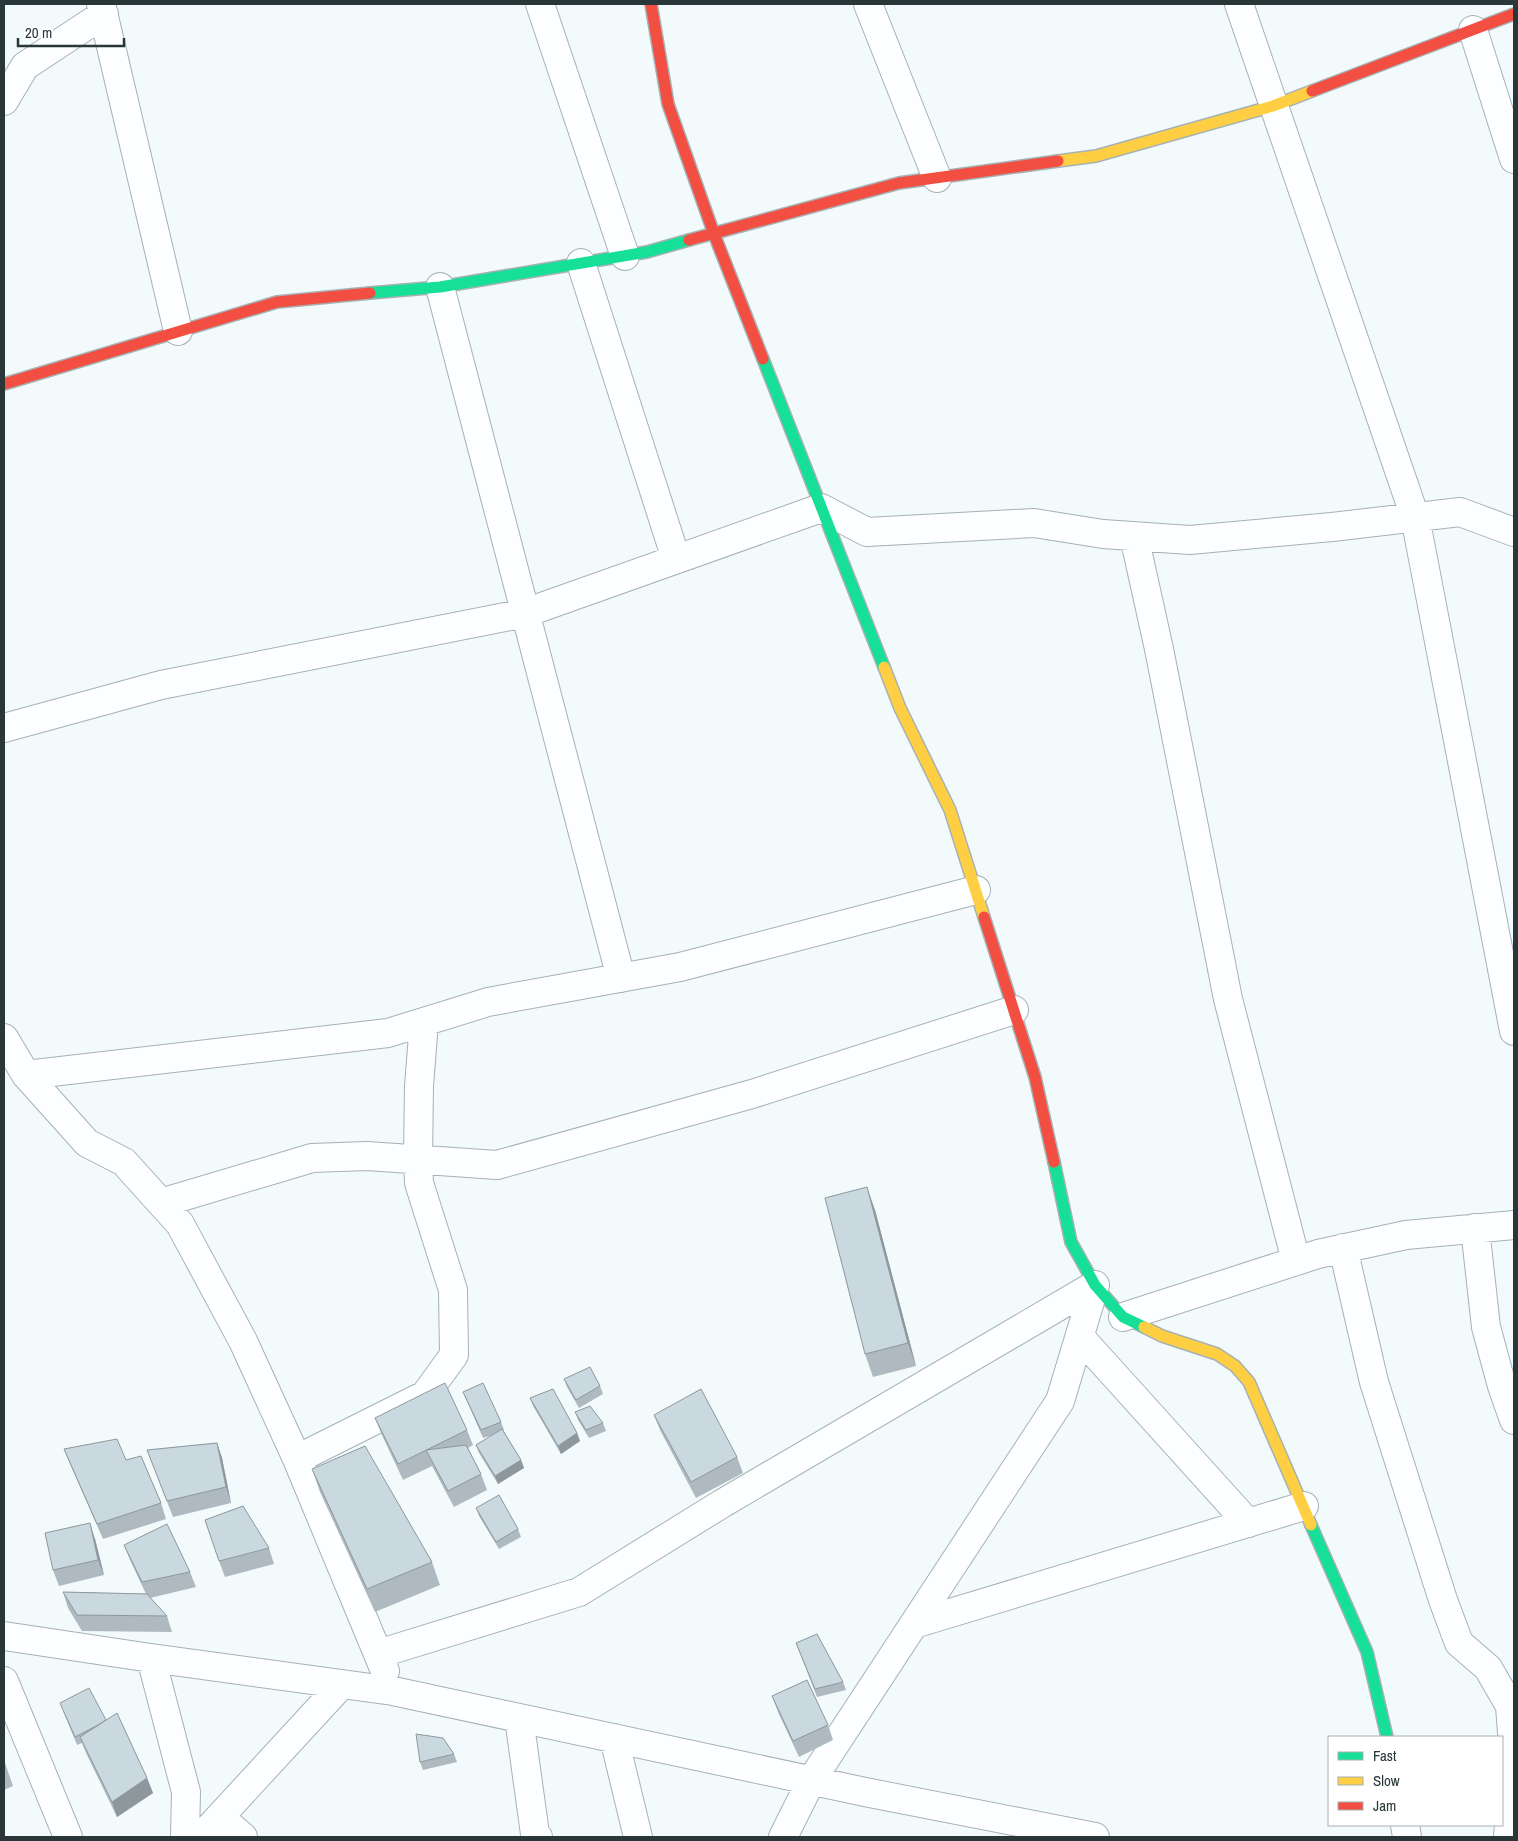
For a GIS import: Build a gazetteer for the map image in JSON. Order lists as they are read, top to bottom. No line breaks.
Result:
{"legend":["Fast","Slow","Jam"],"scale_bar":"20 m"}
